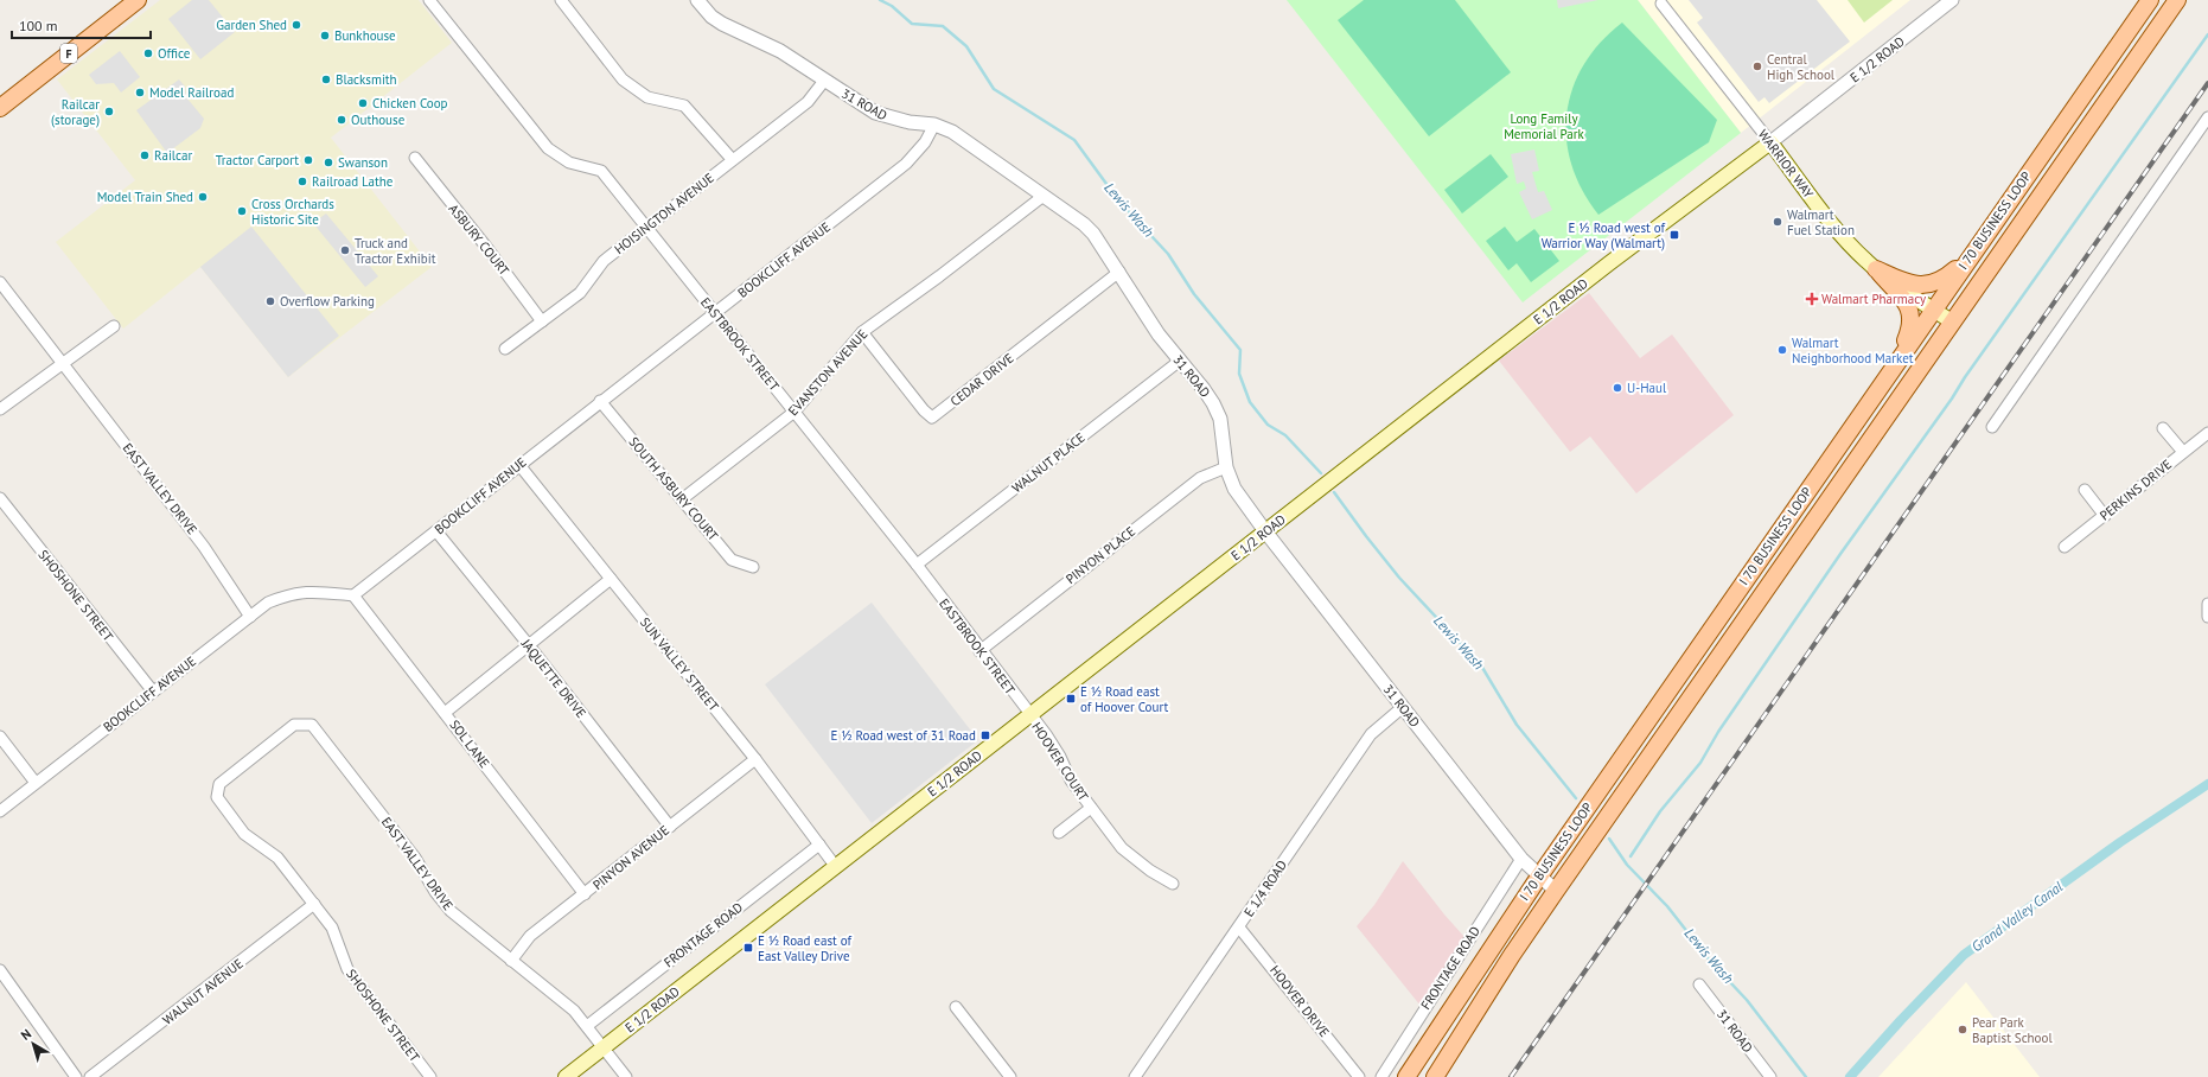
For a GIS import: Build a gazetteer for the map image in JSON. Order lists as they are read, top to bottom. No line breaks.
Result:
{"streets":{"main road":["F","E 1/2 ROAD","WARRIOR WAY","I 70 BUSINESS LOOP"],"street":["31 ROAD","HOISINGTON AVENUE","ASBURY COURT","BOOKCLIFF AVENUE","EASTBROOK STREET","EVANSTON AVENUE","CEDAR DRIVE","WALNUT PLACE","EAST VALLEY DRIVE","SOUTH ASBURY COURT","PERKINS DRIVE","PINYON PLACE","SHOSHONE STREET","SUN VALLEY STREET","JAQUETTE DRIVE","SOL LANE","HOOVER COURT","PINYON AVENUE","E 1/4 ROAD","FRONTAGE ROAD","WALNUT AVENUE","HOOVER DRIVE"]},"crossings":[["E 1/2 ROAD","31 ROAD"],["E 1/2 ROAD","WARRIOR WAY"],["E 1/2 ROAD","EASTBROOK STREET"],["E 1/2 ROAD","EAST VALLEY DRIVE"],["E 1/2 ROAD","SUN VALLEY STREET"],["E 1/2 ROAD","HOOVER COURT"],["31 ROAD","HOISINGTON AVENUE"],["31 ROAD","I 70 BUSINESS LOOP"],["31 ROAD","BOOKCLIFF AVENUE"],["31 ROAD","EVANSTON AVENUE"],["31 ROAD","CEDAR DRIVE"],["31 ROAD","WALNUT PLACE"],["31 ROAD","PINYON PLACE"],["31 ROAD","E 1/4 ROAD"],["31 ROAD","FRONTAGE ROAD"],["WARRIOR WAY","I 70 BUSINESS LOOP"],["HOISINGTON AVENUE","ASBURY COURT"],["HOISINGTON AVENUE","EASTBROOK STREET"],["BOOKCLIFF AVENUE","EASTBROOK STREET"],["BOOKCLIFF AVENUE","EAST VALLEY DRIVE"],["BOOKCLIFF AVENUE","SOUTH ASBURY COURT"],["BOOKCLIFF AVENUE","SHOSHONE STREET"],["BOOKCLIFF AVENUE","SUN VALLEY STREET"],["BOOKCLIFF AVENUE","JAQUETTE DRIVE"],["BOOKCLIFF AVENUE","SOL LANE"],["EASTBROOK STREET","EVANSTON AVENUE"],["EASTBROOK STREET","WALNUT PLACE"],["EASTBROOK STREET","PINYON PLACE"],["EASTBROOK STREET","HOOVER COURT"],["EVANSTON AVENUE","CEDAR DRIVE"],["EVANSTON AVENUE","SOUTH ASBURY COURT"],["EAST VALLEY DRIVE","SHOSHONE STREET"],["EAST VALLEY DRIVE","PINYON AVENUE"],["EAST VALLEY DRIVE","FRONTAGE ROAD"],["SHOSHONE STREET","WALNUT AVENUE"],["SUN VALLEY STREET","PINYON AVENUE"],["SUN VALLEY STREET","FRONTAGE ROAD"],["JAQUETTE DRIVE","PINYON AVENUE"],["SOL LANE","PINYON AVENUE"],["E 1/4 ROAD","HOOVER DRIVE"]],"water":["Lewis Wash","Grand Valley Canal"],"parks":["Long Family Memorial Park"],"places":{"other":["Garden Shed","Bunkhouse","Office","Central High School","Blacksmith","Model Railroad","Chicken Coop","Railcar (storage)","Outhouse","Railcar","Tractor Carport","Swanson","Railroad Lathe","Model Train Shed","Cross Orchards Historic Site","Walmart Fuel Station","Truck and Tractor Exhibit","Overflow Parking","Walmart Neighborhood Market","U-Haul","Pear Park Baptist School"],"transit":["E ½ Road west of Warrior Way (Walmart)","E ½ Road east of Hoover Court","E ½ Road west of 31 Road","E ½ Road east of East Valley Drive"],"health":["Walmart Pharmacy"]},"scale_bar":"100 m","north":"top left"}
